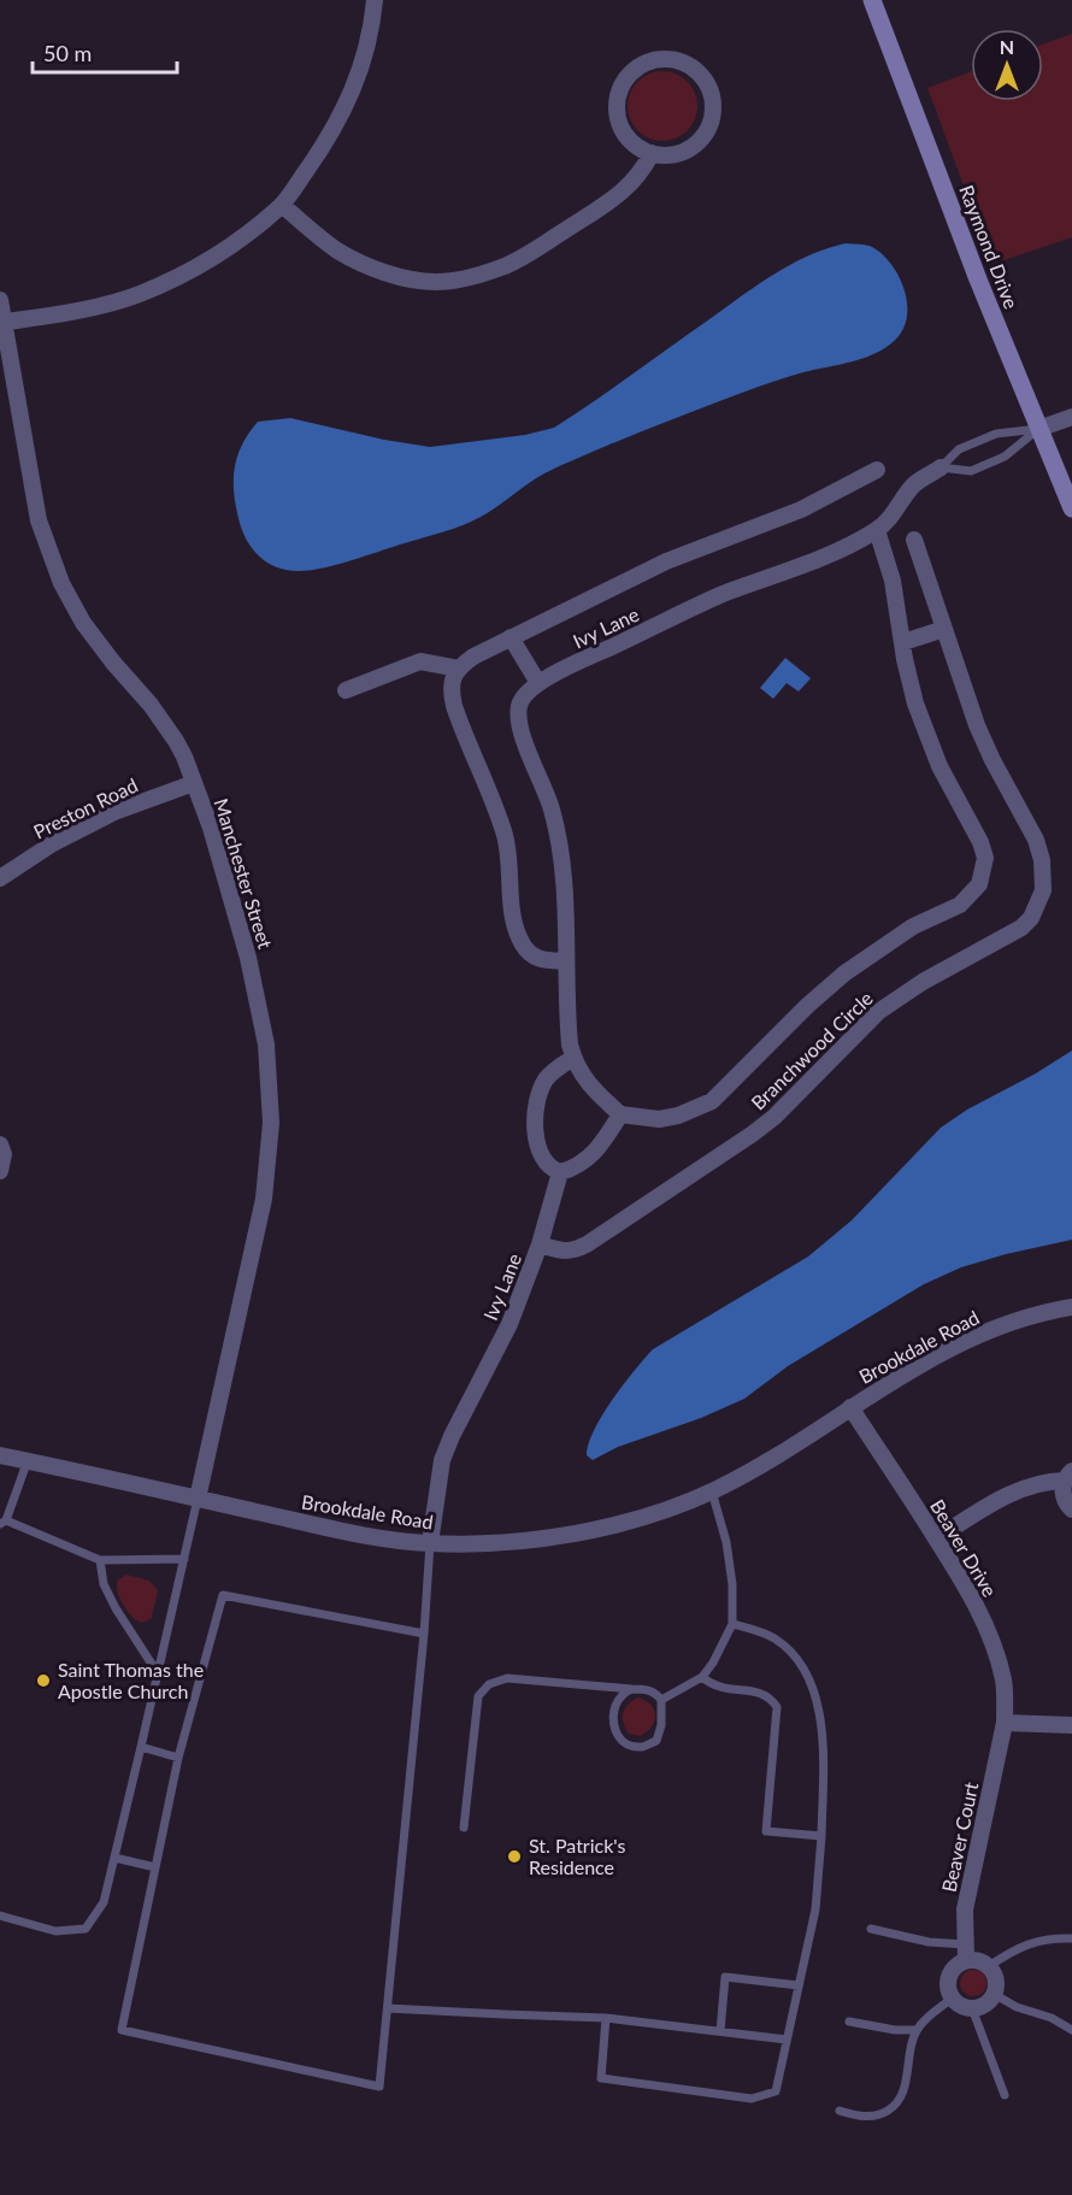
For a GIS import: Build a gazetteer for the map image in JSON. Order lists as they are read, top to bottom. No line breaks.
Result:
{"streets":{"street":["Raymond Drive","Ivy Lane","Preston Road","Manchester Street","Branchwood Circle","Brookdale Road","Beaver Drive","Beaver Court"]},"crossings":[["Raymond Drive","Ivy Lane"],["Ivy Lane","Branchwood Circle"],["Ivy Lane","Brookdale Road"],["Preston Road","Manchester Street"],["Manchester Street","Brookdale Road"],["Brookdale Road","Beaver Drive"],["Beaver Drive","Beaver Court"]],"places":["Saint Thomas the Apostle Church","St. Patrick's Residence"],"scale_bar":"50 m","north":"top"}
